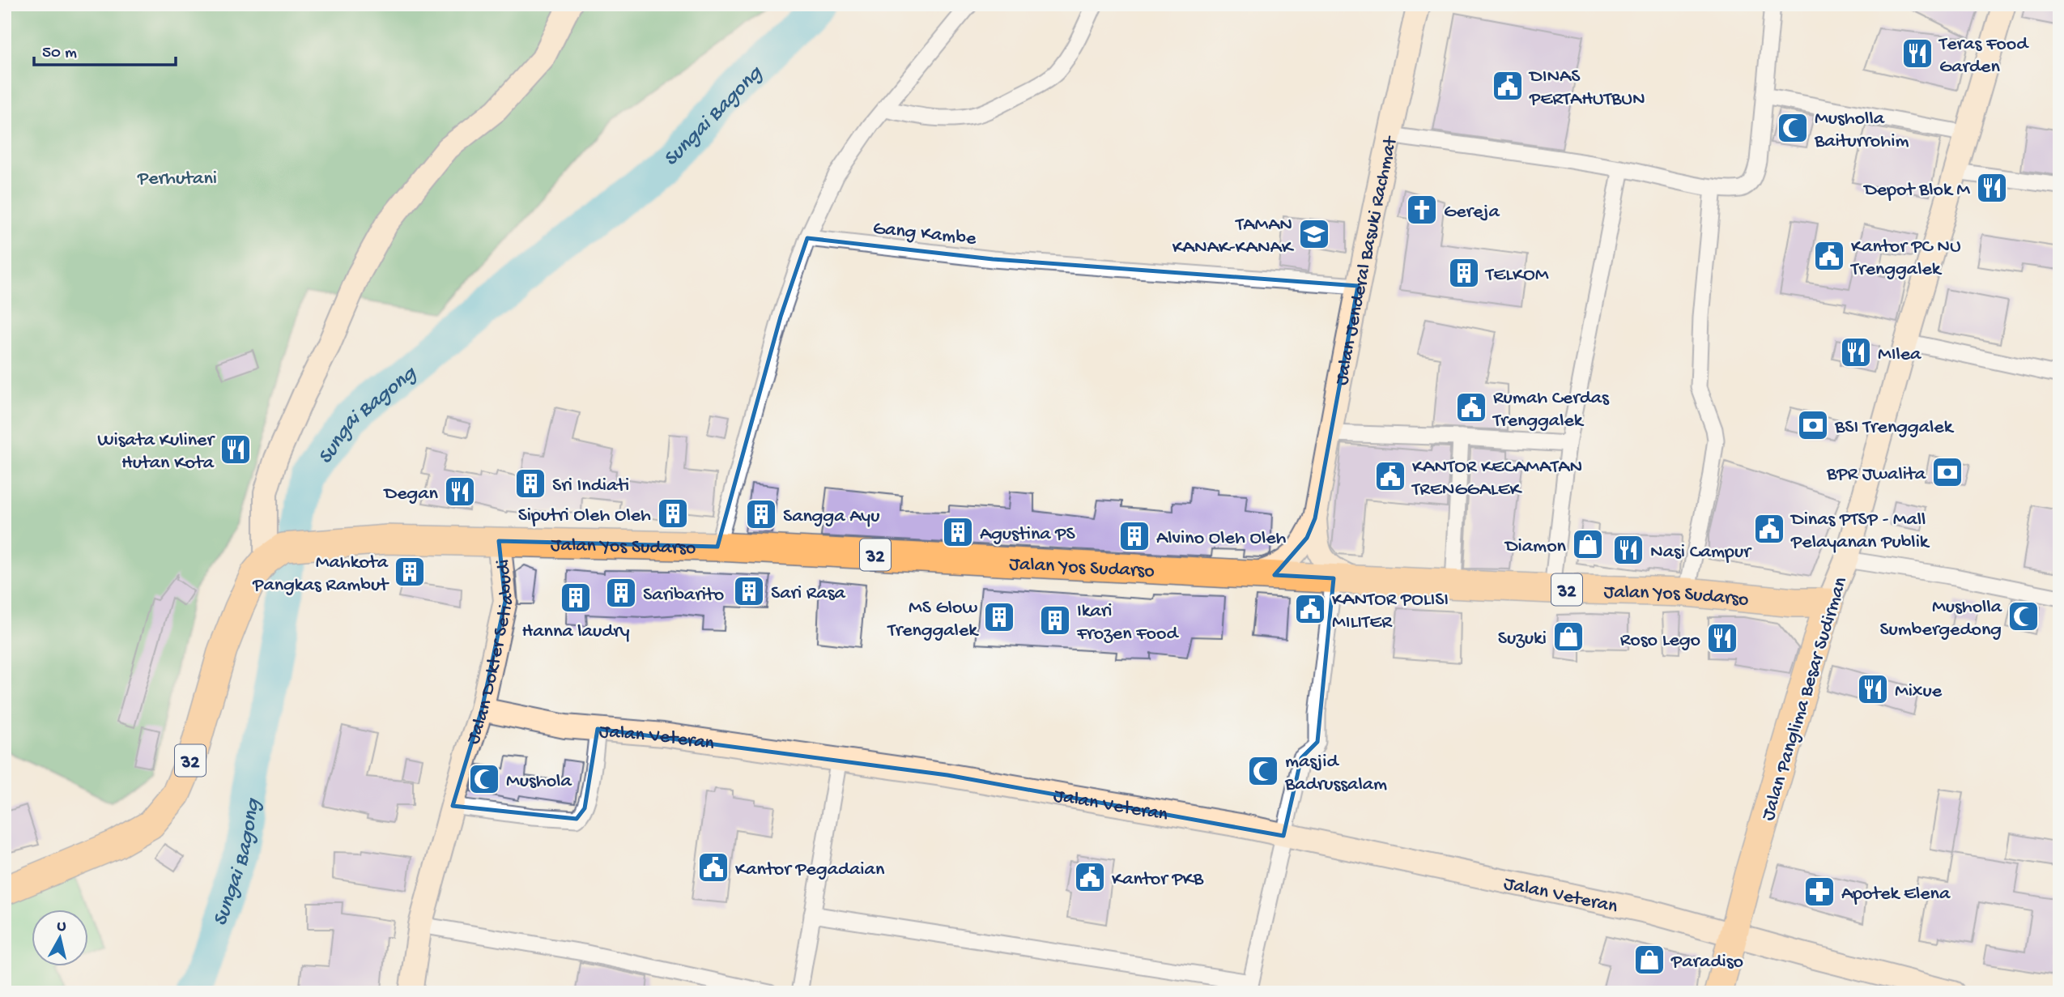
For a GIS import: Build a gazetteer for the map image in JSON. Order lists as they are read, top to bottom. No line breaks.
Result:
{"streets":{"highway":["Jalan Yos Sudarso","32","Jalan Panglima Besar Sudirman"],"street":["Gang Kambe","Jalan Jenderal Basuki Rachmat","Jalan Dokter Setiabudi","Jalan Veteran"]},"crossings":[["Gang Kambe","Jalan Jenderal Basuki Rachmat"],["Jalan Yos Sudarso","32"],["Jalan Yos Sudarso","Jalan Dokter Setiabudi"],["32","Jalan Panglima Besar Sudirman"],["Jalan Dokter Setiabudi","Jalan Veteran"],["Jalan Panglima Besar Sudirman","Jalan Veteran"]],"water":["Sungai Bagong"],"parks":["Perhutani"],"places":{"restaurant":["Teras Food Garden","Depot Blok M","MIlea","Wisata Kuliner Hutan Kota","Degan","Nasi Campur","Roso Lego","Mixue"],"public building":["DINAS PERTAHUTBUN","Kantor PC NU Trenggalek","Rumah Cerdas Trenggalek","KANTOR KECAMATAN TRENGGALEK","Dinas PTSP - Mall Pelayanan Publik","KANTOR POLISI MILITER","Kantor Pegadaian","Kantor PKB"],"mosque":["Musholla Baiturrohim","Musholla Sumbergedong","masjid Badrussalam","Mushola"],"church":["Gereja"],"school or university":["TAMAN KANAK-KANAK"],"building":["TELKOM","Sri Indiati","Siputri Oleh Oleh","Sangga Ayu","Agustina PS","Alvino Oleh Oleh","Mahkota Pangkas Rambut","Sari Rasa","Saribarito","Hanna laudry","MS Glow Trenggalek","Ikari Frozen Food"],"bank":["BSI Trenggalek","BPR Jwalita"],"shop":["Diamon","Suzuki","Paradiso"],"pharmacy":["Apotek Elena"]},"scale_bar":"50 m","north":"top"}
